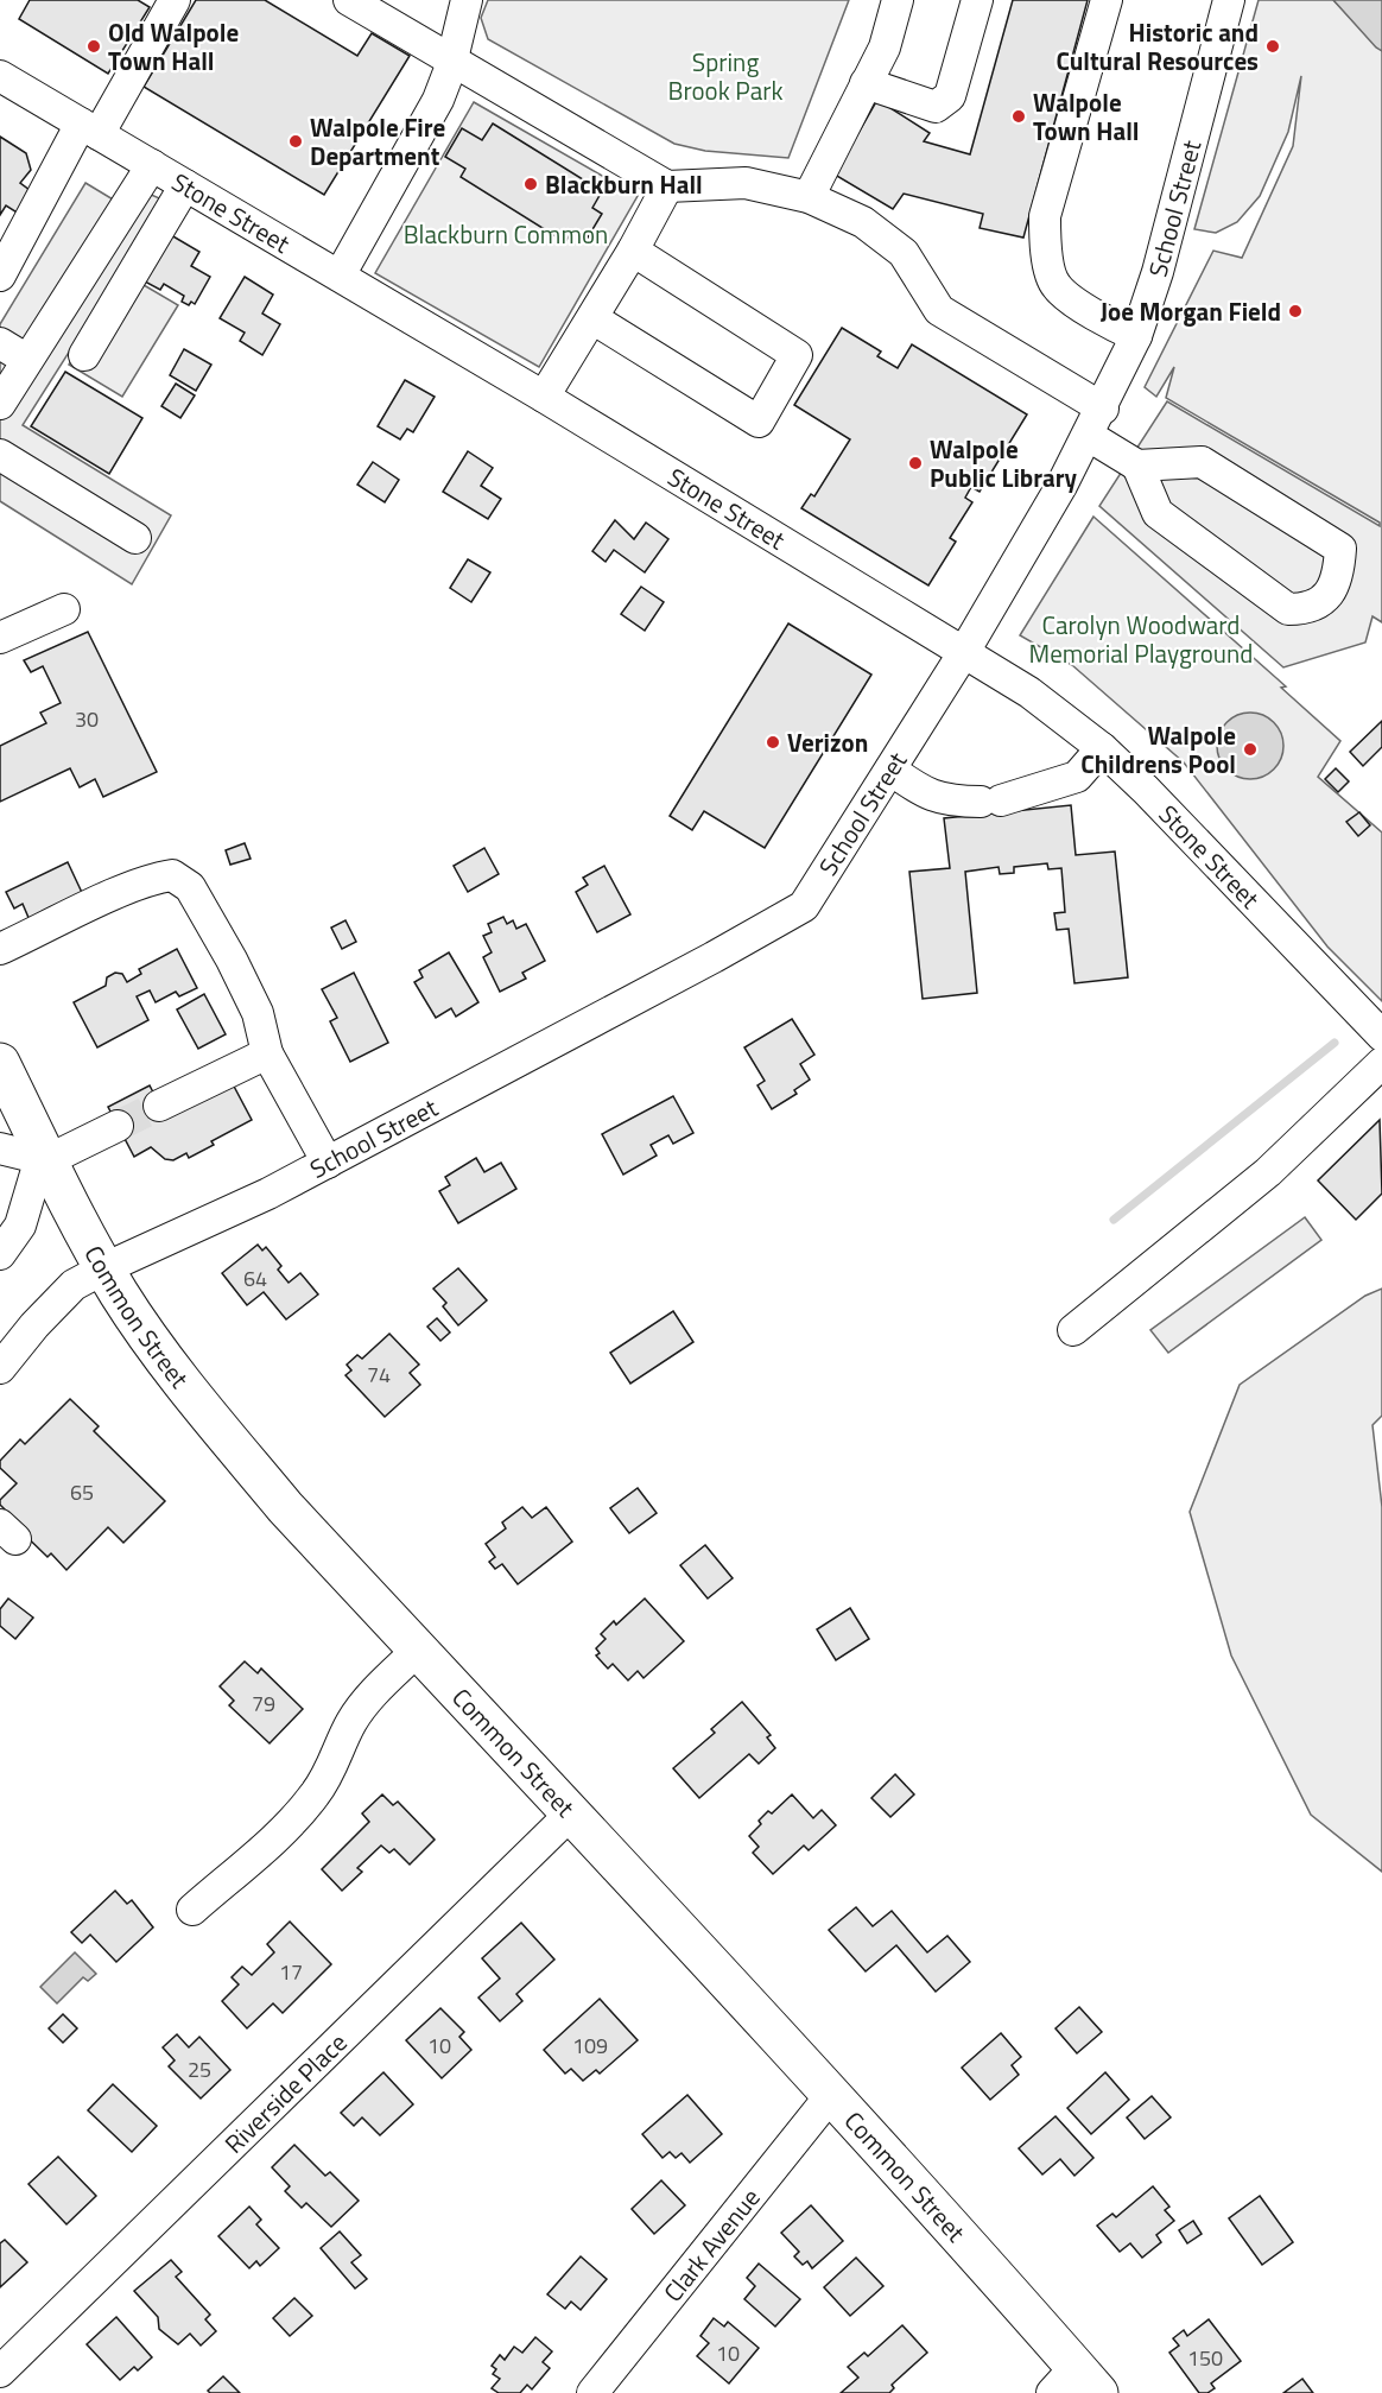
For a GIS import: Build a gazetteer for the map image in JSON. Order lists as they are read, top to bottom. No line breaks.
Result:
{"streets":{"main road":["Common Street"],"street":["School Street","Stone Street","Riverside Place","Clark Avenue"]},"crossings":[["School Street","Stone Street"],["School Street","Common Street"],["Common Street","Riverside Place"],["Common Street","Clark Avenue"]],"parks":["Spring Brook Park","Blackburn Common","Carolyn Woodward Memorial Playground"],"places":["Old Walpole Town Hall","Historic and Cultural Resources","Walpole Town Hall","Walpole Fire Department","Blackburn Hall","Joe Morgan Field","Walpole Public Library","Verizon","Walpole Childrens Pool"],"house_numbers":["30","64","74","65","79","17","10","109","25","10","150"]}
